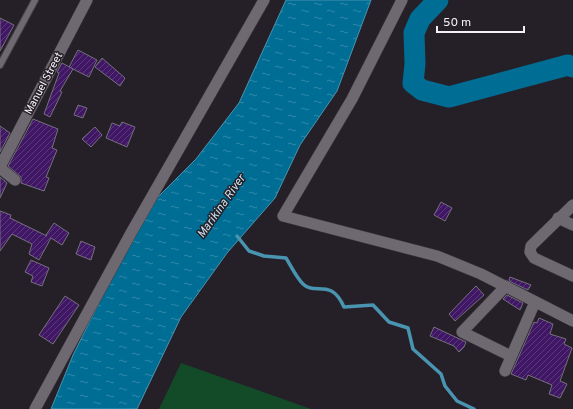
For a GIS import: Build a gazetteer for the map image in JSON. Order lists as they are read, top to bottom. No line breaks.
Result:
{"streets":{"street":["Manuel Street"]},"water":["Marikina River"],"scale_bar":"50 m"}
